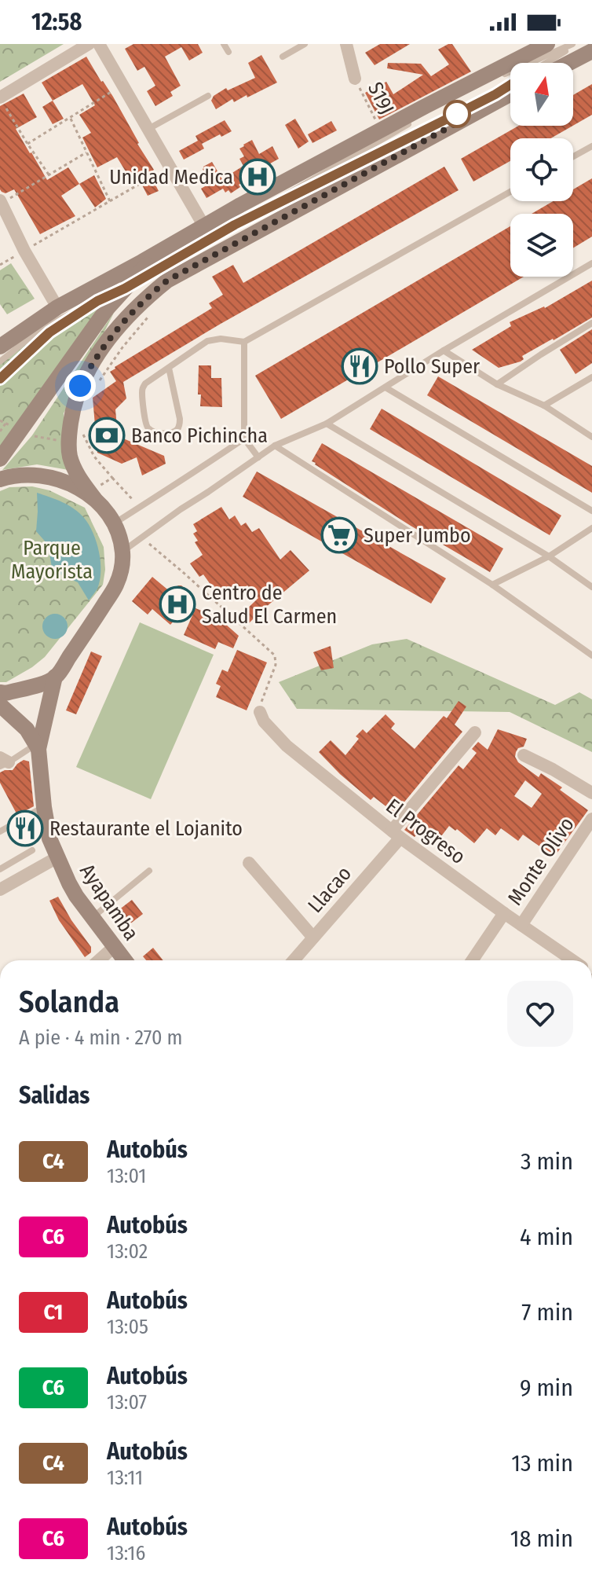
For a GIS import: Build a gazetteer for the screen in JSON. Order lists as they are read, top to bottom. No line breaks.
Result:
{"streets":{"main road":["Ayapamba"],"street":["El Progreso","Monte Olivo","Llacao"],"path":["S19J"]},"crossings":[["El Progreso","Monte Olivo"],["El Progreso","Llacao"]],"parks":["Parque Mayorista"],"places":{"hospital":["Unidad Medica","Centro de Salud El Carmen"],"restaurant":["Pollo Super","Restaurante el Lojanito"],"bank":["Banco Pichincha"],"supermarket":["Super Jumbo"]},"lines":["bus line C4"],"north":"top","page":{"status":"12:58","heading":[["Solanda","A pie · 4 min · 270 m"],"Salidas"],"list":[{"mark":"C4","name":"Autobús","note":"13:01","value":"3 min"},{"mark":"C6","name":"Autobús","note":"13:02","value":"4 min"},{"mark":"C1","name":"Autobús","note":"13:05","value":"7 min"},{"mark":"C6","name":"Autobús","note":"13:07","value":"9 min"},{"mark":"C4","name":"Autobús","note":"13:11","value":"13 min"},{"mark":"C6","name":"Autobús","note":"13:16","value":"18 min"}]}}
